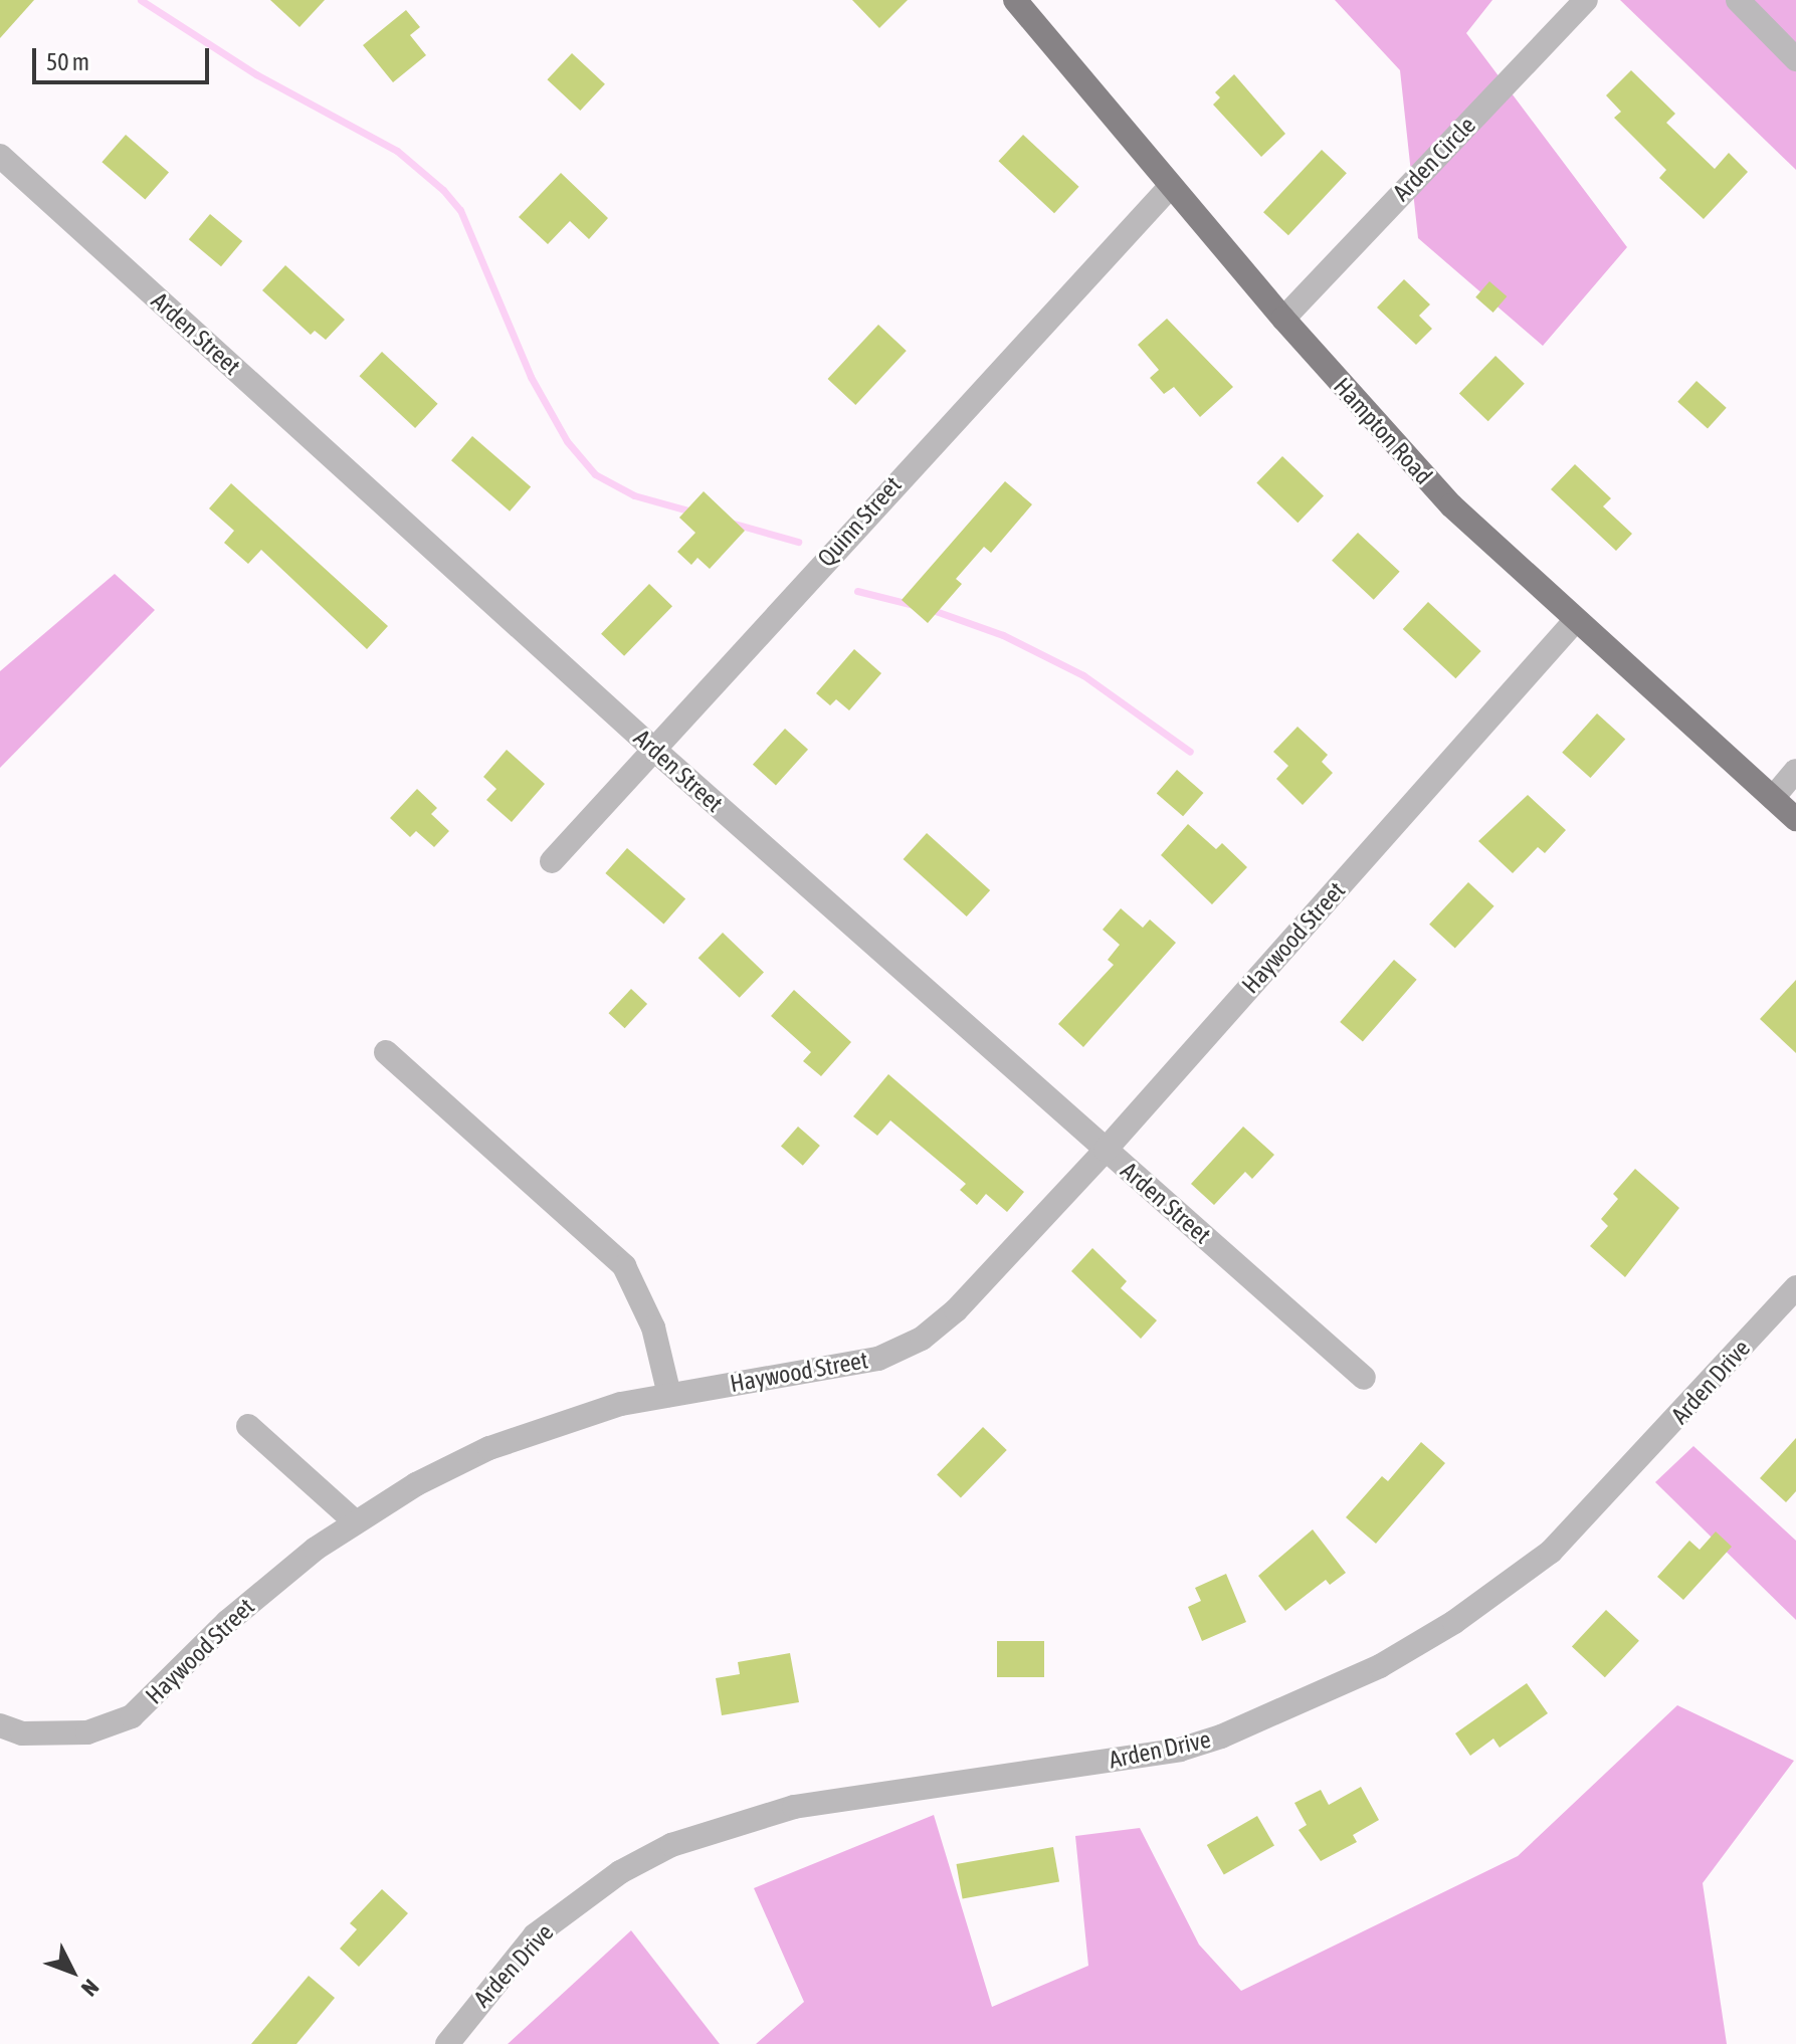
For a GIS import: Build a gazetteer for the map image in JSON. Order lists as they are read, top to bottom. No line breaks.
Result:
{"streets":{"main road":["Hampton Road"],"street":["Arden Circle","Arden Street","Quinn Street","Haywood Street","Arden Drive"]},"crossings":[["Arden Circle","Hampton Road"],["Arden Street","Quinn Street"],["Arden Street","Haywood Street"],["Hampton Road","Quinn Street"],["Hampton Road","Haywood Street"]],"scale_bar":"50 m","north":"bottom right"}
